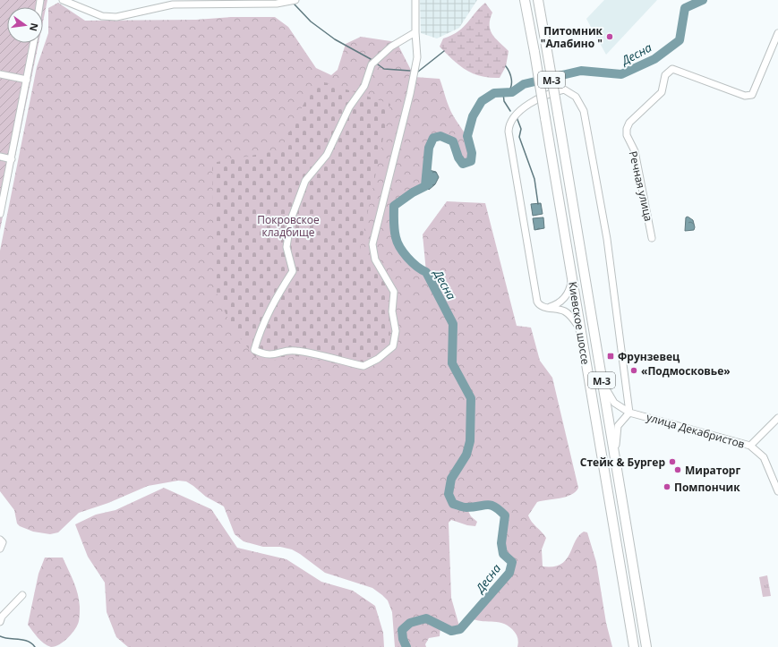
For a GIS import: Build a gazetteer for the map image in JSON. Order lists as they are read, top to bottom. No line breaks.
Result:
{"streets":{"highway":["М-3","Киевское шоссе"],"street":["Речная улица","улица Декабристов"]},"water":["Десна"],"parks":["Покровское кладбище"],"places":{"other":["Питомник \"Алабино \"","«Подмосковье»","Стейк & Бургер","Мираторг","Помпончик"],"transit":["Фрунзевец"]},"north":"right"}
